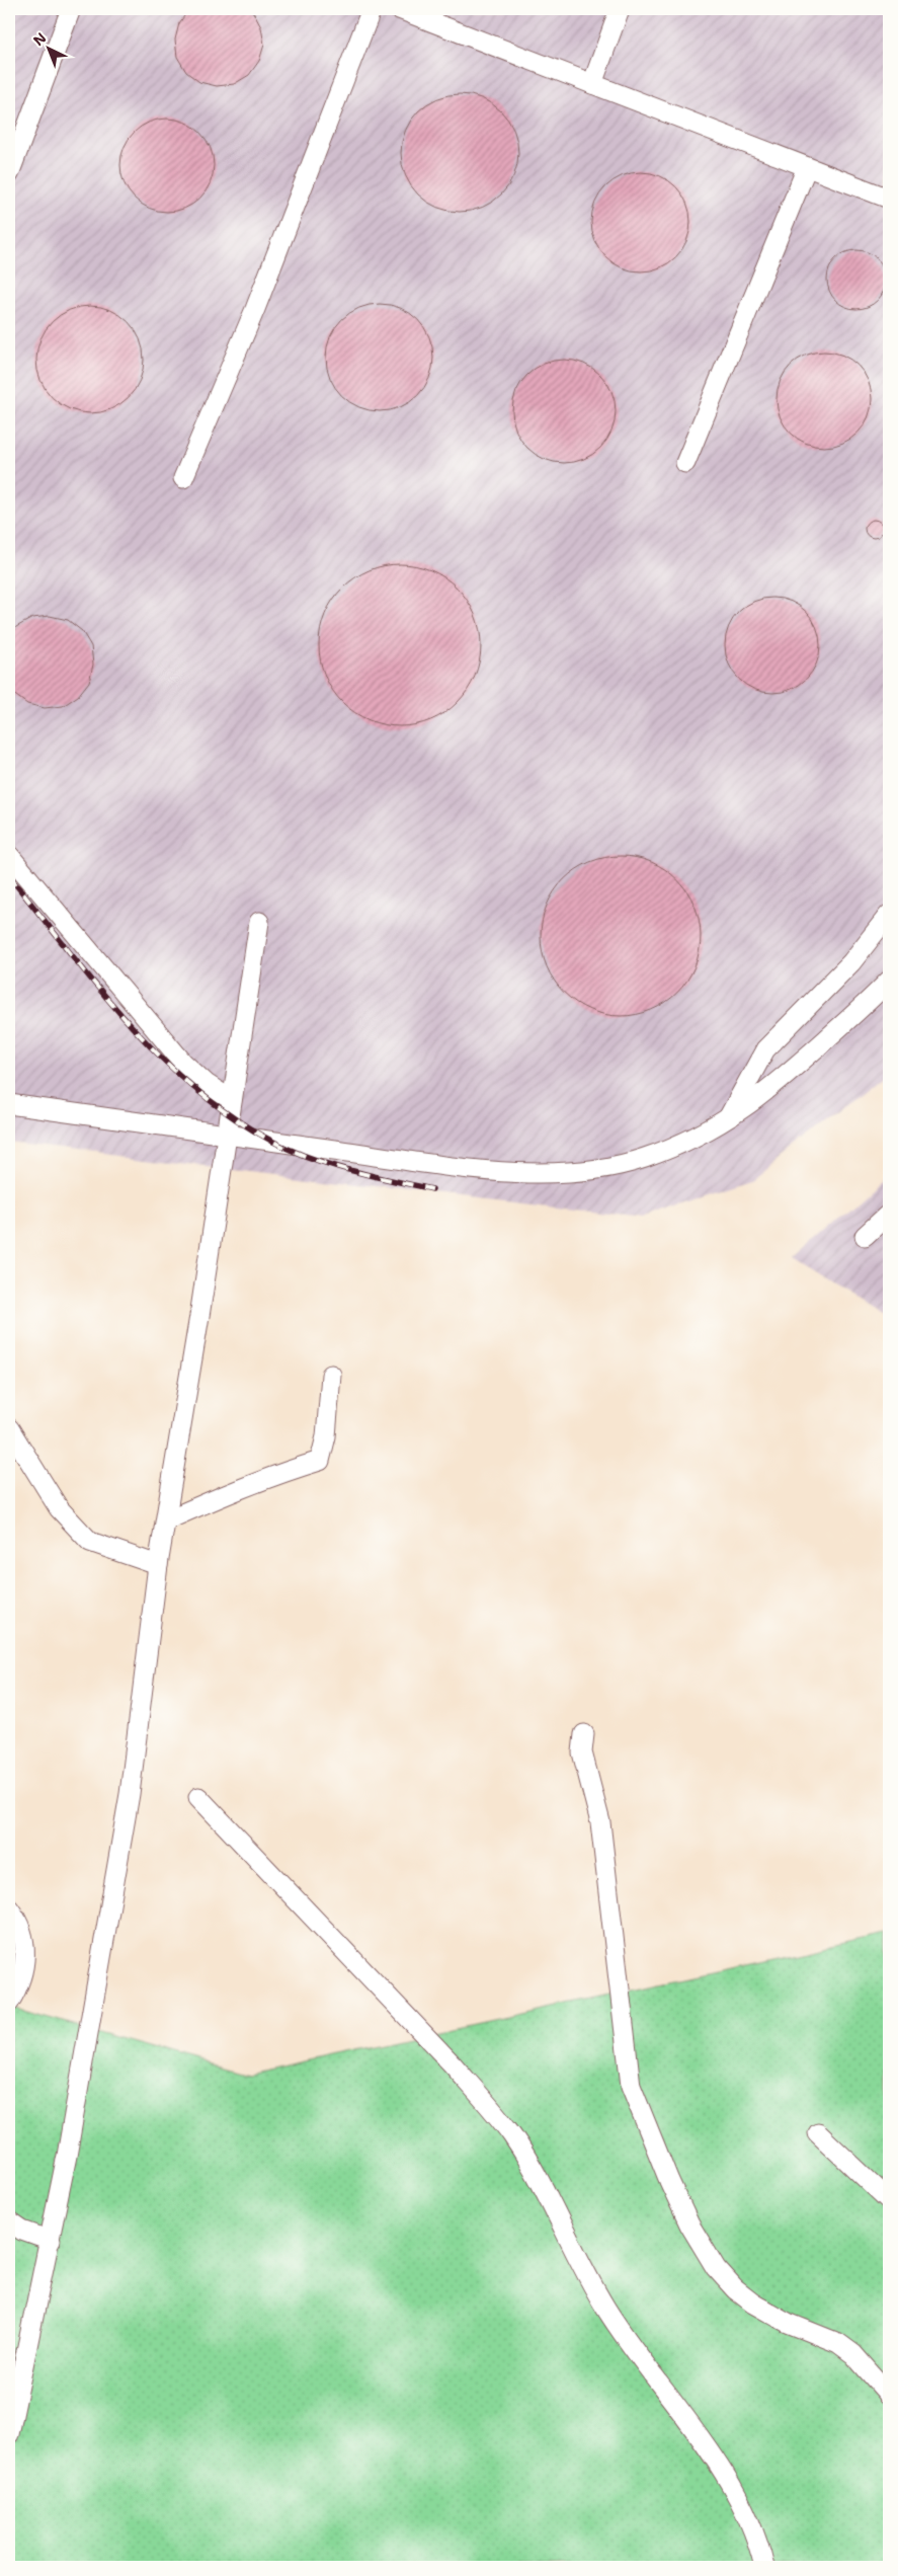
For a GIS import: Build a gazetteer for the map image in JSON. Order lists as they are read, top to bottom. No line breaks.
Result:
{"north":"top left"}
